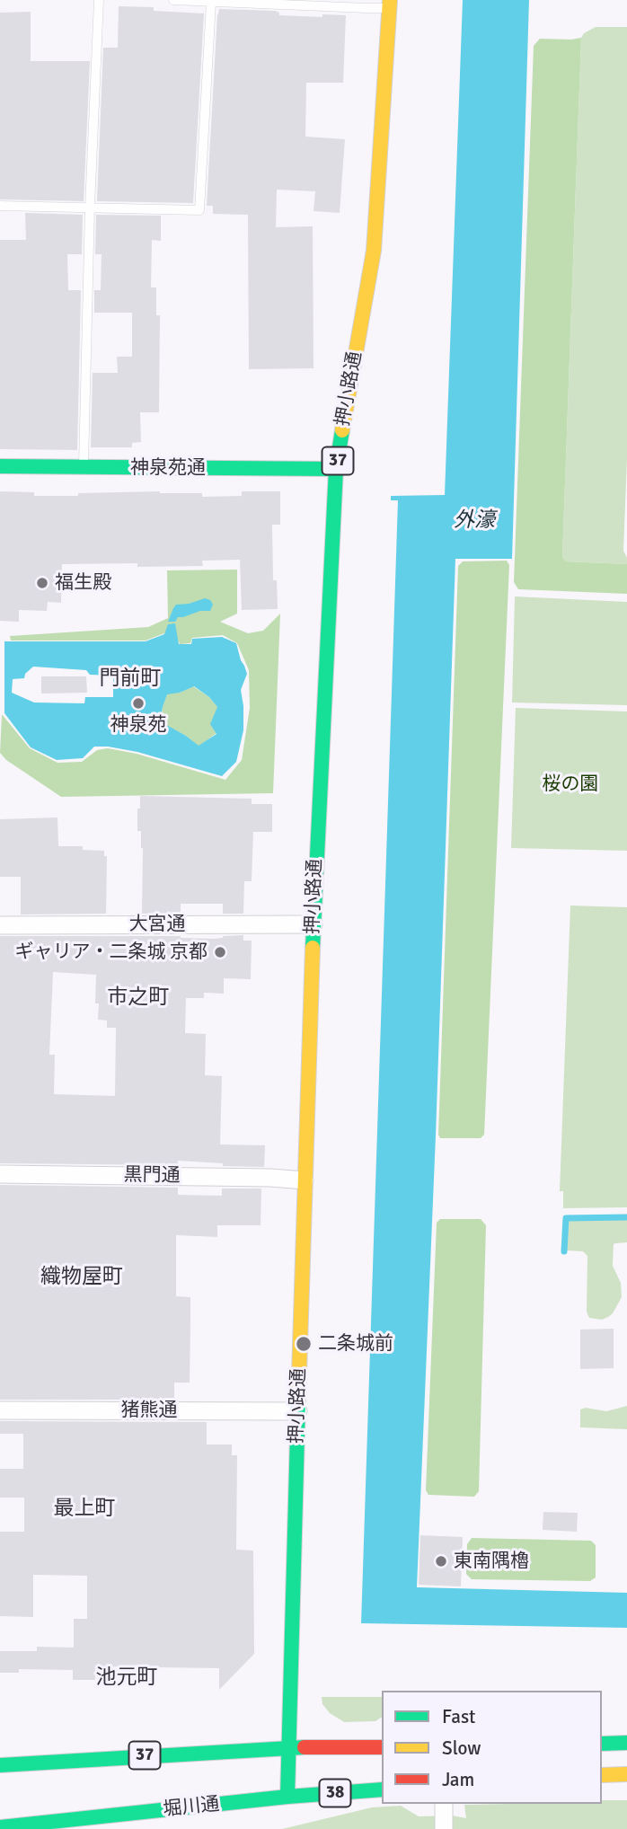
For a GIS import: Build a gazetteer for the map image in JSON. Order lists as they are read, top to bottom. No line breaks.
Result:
{"streets":{"main road":["押小路通","37","神泉苑通","38","堀川通"],"street":["大宮通","黒門通","猪熊通"]},"crossings":[["押小路通","37"],["押小路通","神泉苑通"],["押小路通","大宮通"],["押小路通","黒門通"],["押小路通","猪熊通"],["押小路通","堀川通"]],"districts":["門前町","市之町","織物屋町","最上町","池元町"],"water":["外濠"],"parks":["桜の園"],"places":["福生殿","神泉苑","ギャリア・二条城 京都","二条城前","東南隅櫓"],"legend":["Fast","Slow","Jam"]}
